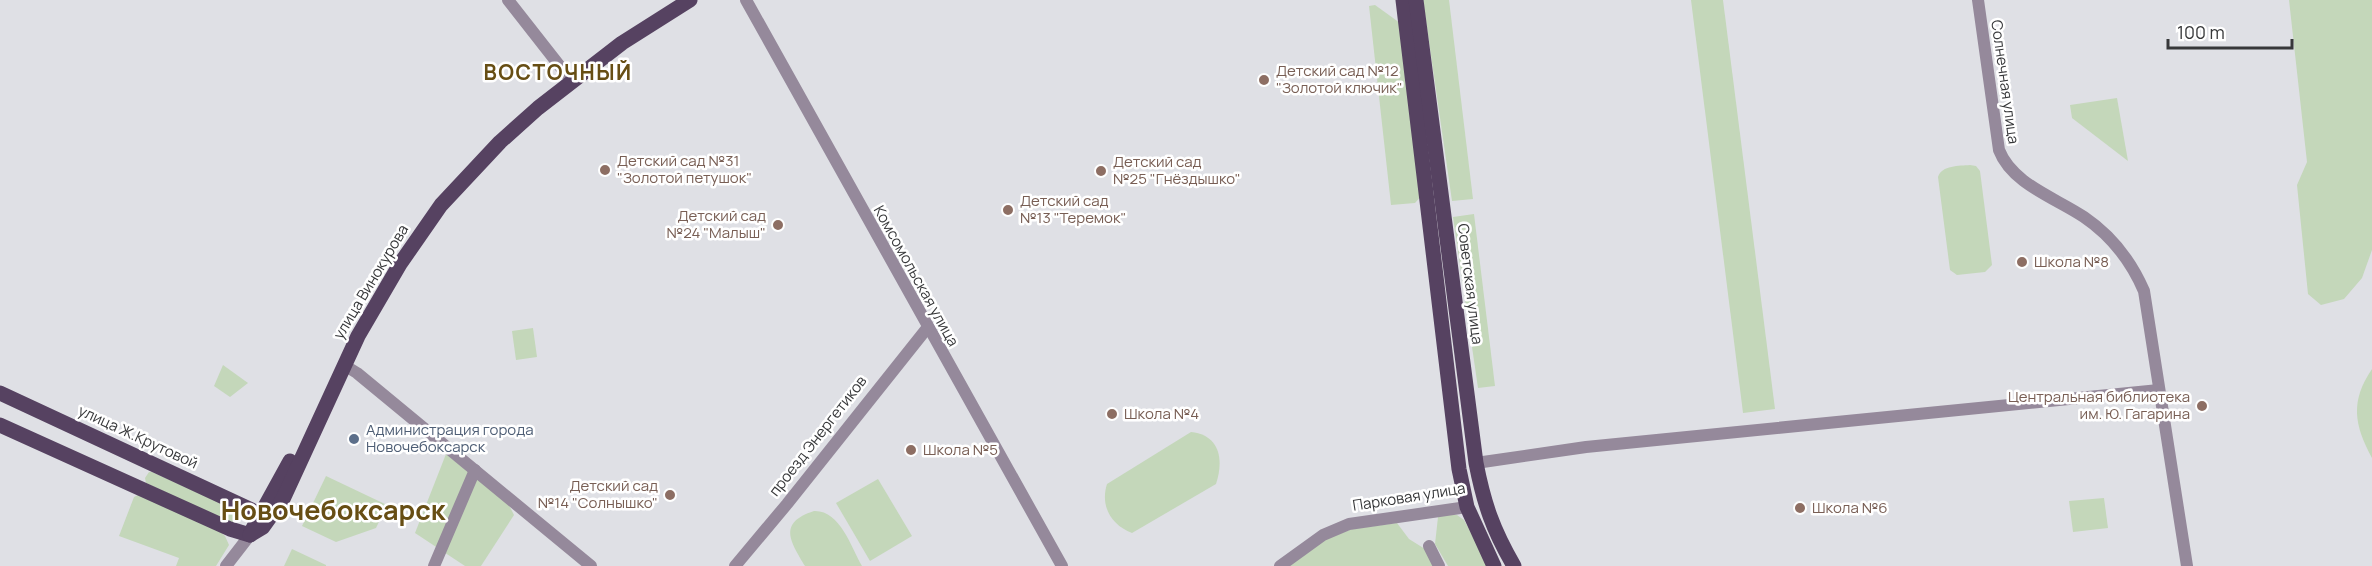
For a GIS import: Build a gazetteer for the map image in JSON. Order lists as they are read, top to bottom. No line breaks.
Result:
{"streets":{"main road":["улица Винокурова","Советская улица","улица Ж.Крутовой","Парковая улица"],"street":["Солнечная улица","Комсомольская улица","проезд Энергетиков"]},"crossings":[["Комсомольская улица","проезд Энергетиков"],["улица Винокурова","улица Ж.Крутовой"],["Советская улица","Парковая улица"]],"districts":["ВОСТОЧНЫЙ","Новочебоксарск"],"places":["Детский сад №12 \"Золотой ключик\"","Детский сад №31 \"Золотой петушок\"","Детский сад №25 \"Гнёздышко\"","Детский сад №13 \"Теремок\"","Детский сад №24 \"Малыш\"","Школа №8","Центральная библиотека им. Ю. Гагарина","Школа №4","Администрация города Новочебоксарск","Школа №5","Детский сад №14 \"Солнышко\"","Школа №6"],"scale_bar":"100 m"}
